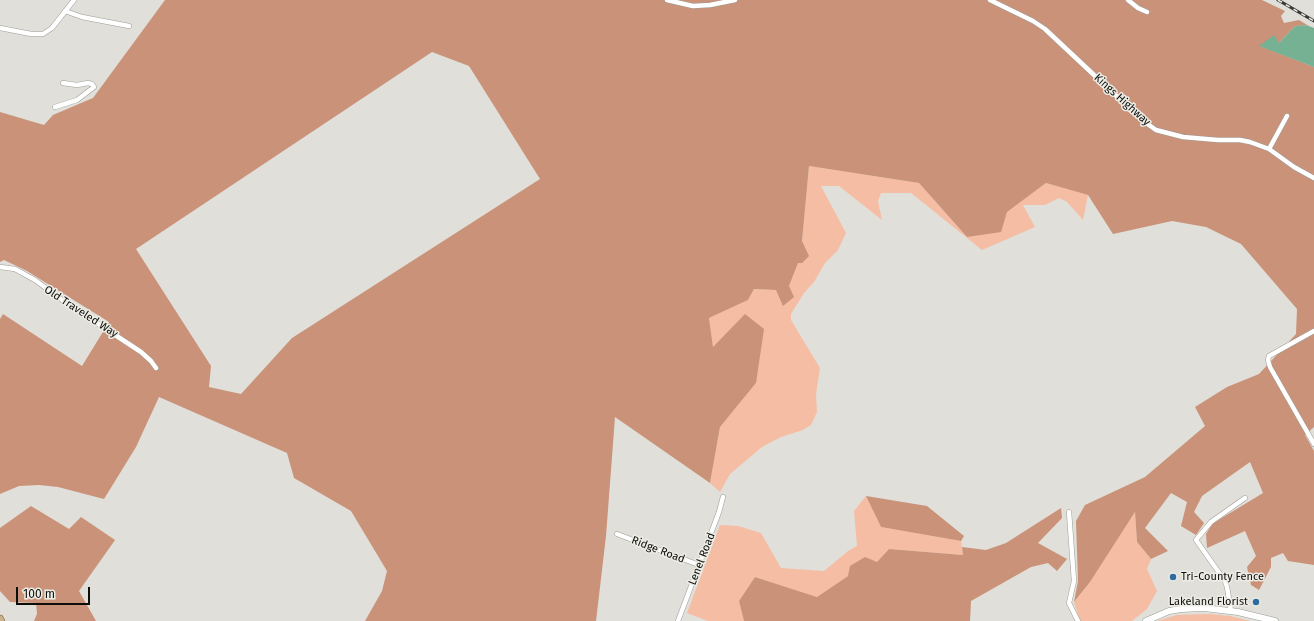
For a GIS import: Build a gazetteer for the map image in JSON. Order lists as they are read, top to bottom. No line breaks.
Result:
{"streets":{"street":["Kings Highway","Old Traveled Way","Ridge Road","Lenel Road"]},"crossings":[["Ridge Road","Lenel Road"]],"places":["Tri-County Fence","Lakeland Florist"],"scale_bar":"100 m"}
